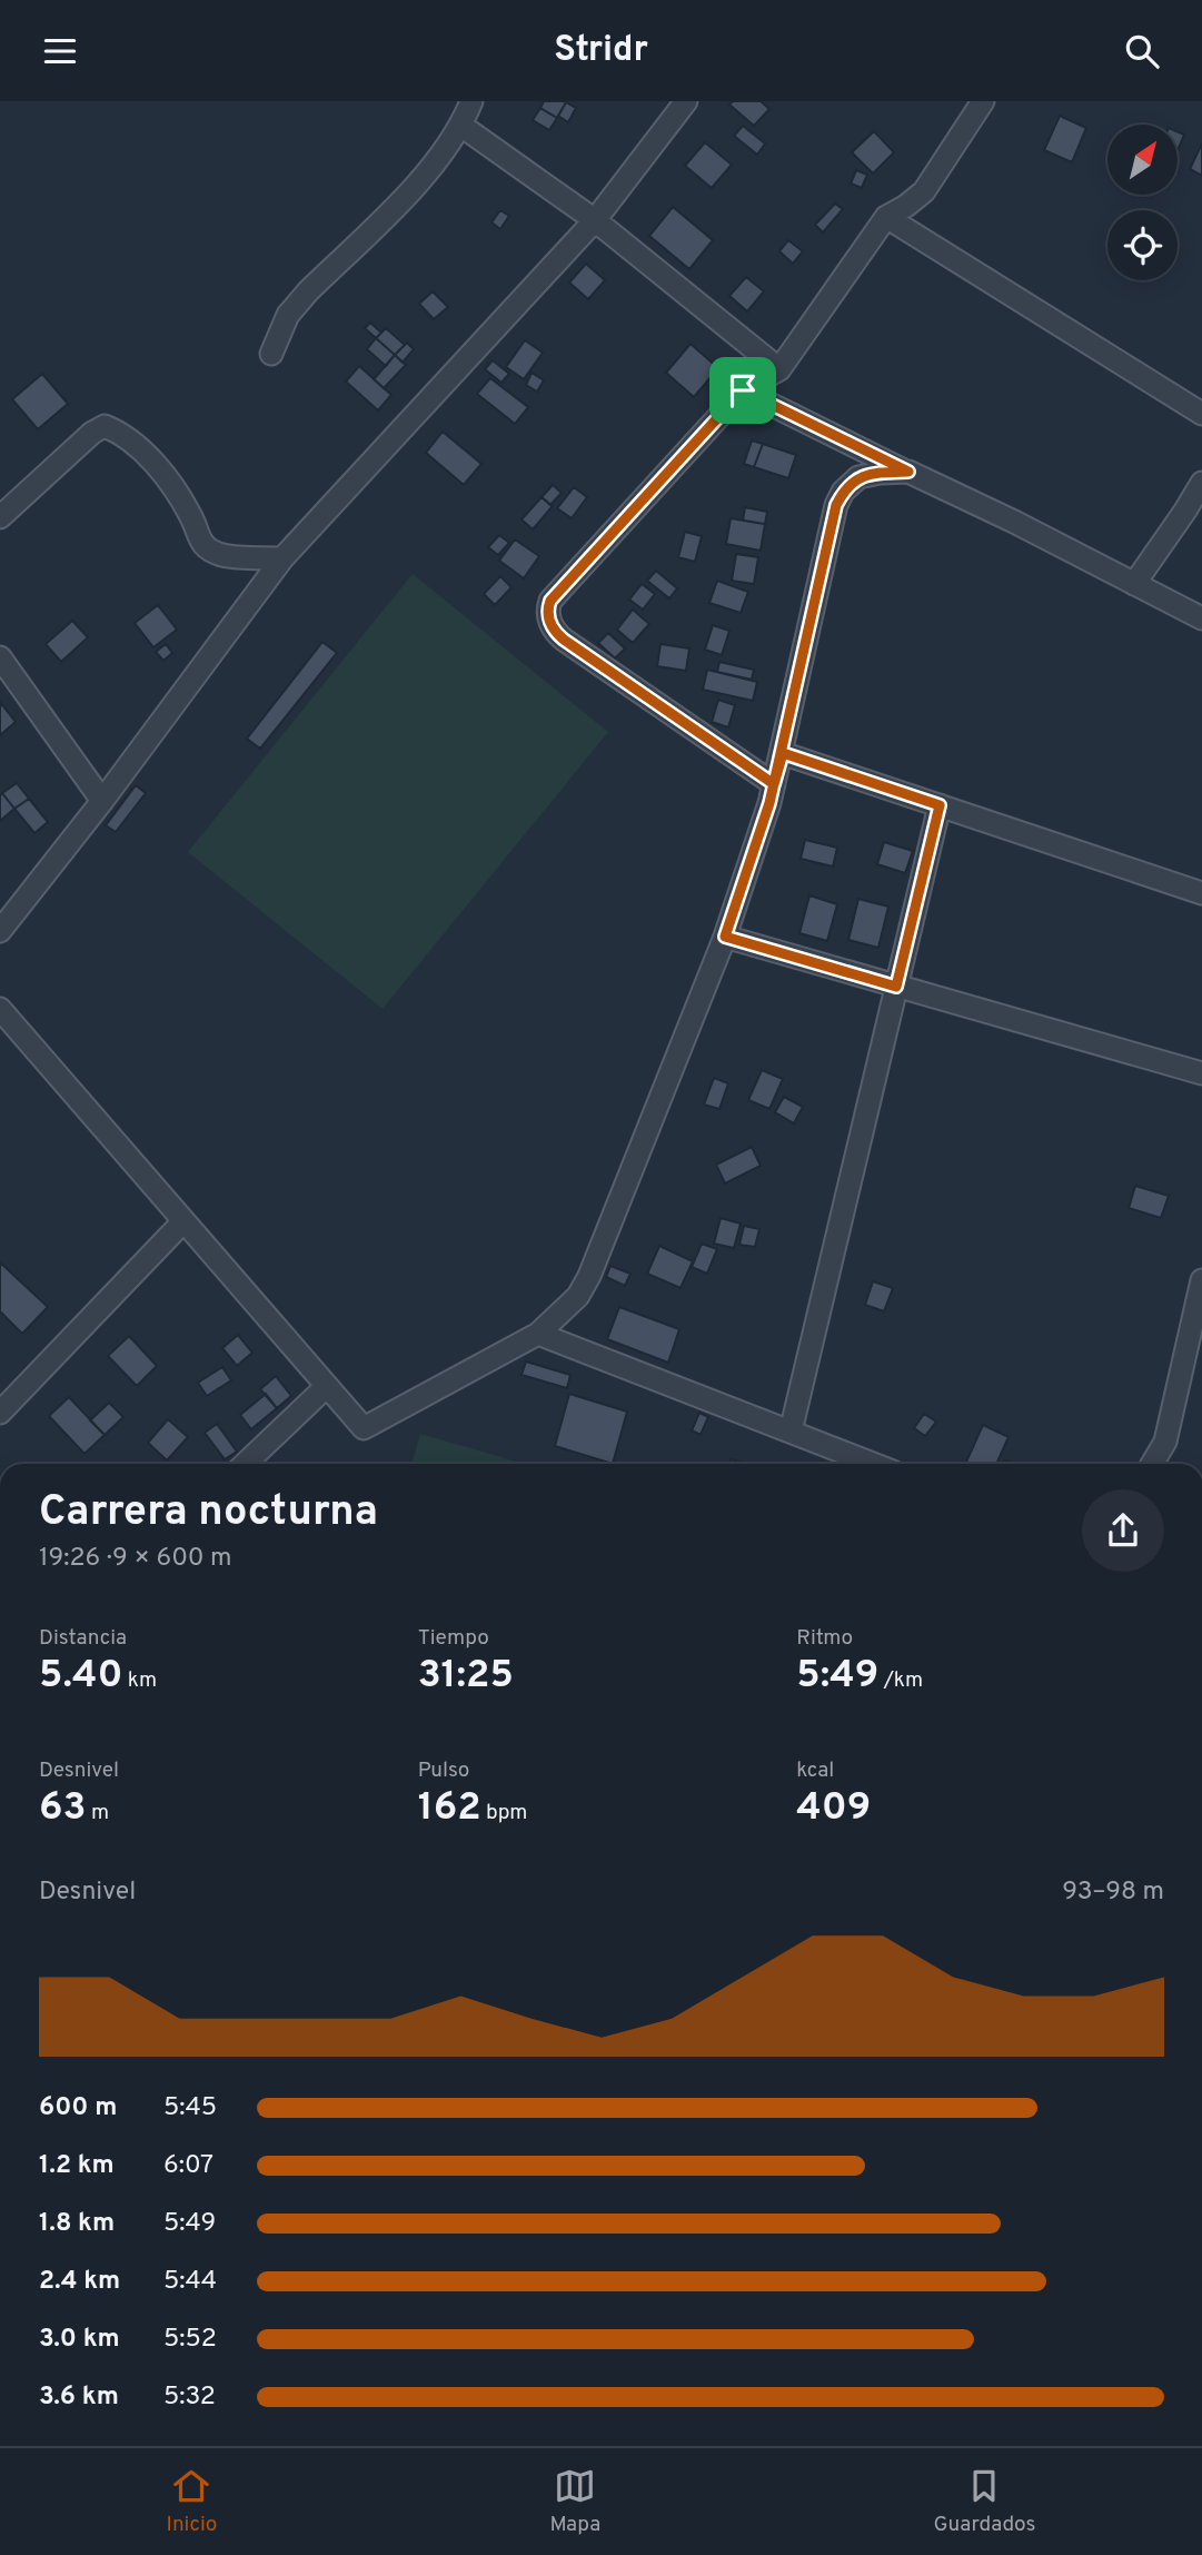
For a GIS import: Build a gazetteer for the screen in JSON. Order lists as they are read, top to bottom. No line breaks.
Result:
{"north":"top right","page":{"header":"Stridr","heading":["Carrera nocturna","19:26 · 9 × 600 m"],"stats":[["Distancia","5.40 km"],["Tiempo","31:25"],["Ritmo","5:49 /km"],["Desnivel","63 m"],["Pulso","162 bpm"],["kcal","409"]],"chart":["Desnivel","93–98 m"],"list":[{"name":"600 m","note":"5:45"},{"name":"1.2 km","note":"6:07"},{"name":"1.8 km","note":"5:49"},{"name":"2.4 km","note":"5:44"},{"name":"3.0 km","note":"5:52"},{"name":"3.6 km","note":"5:32"}],"tabs":["Inicio","Mapa","Guardados"]}}
